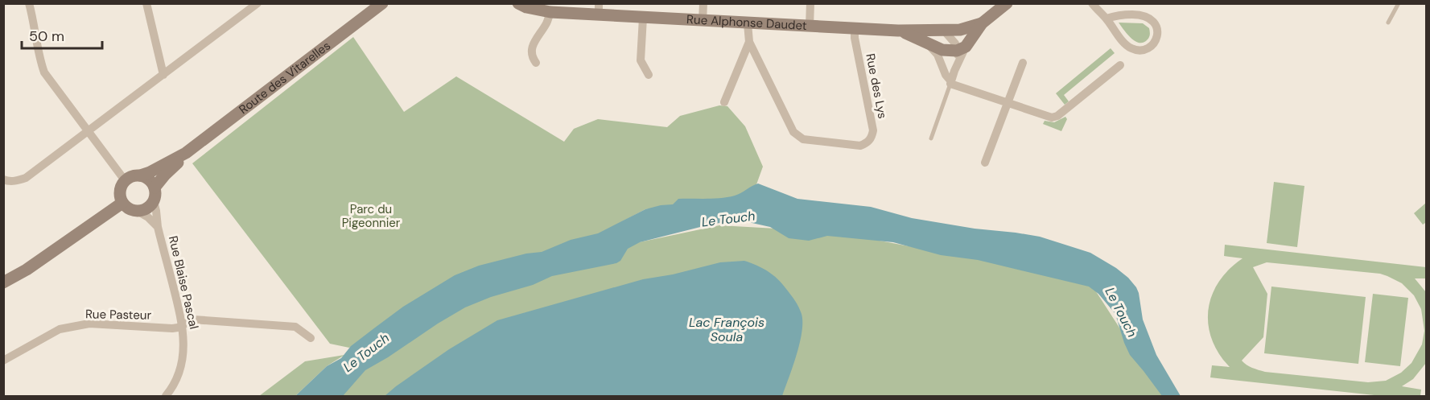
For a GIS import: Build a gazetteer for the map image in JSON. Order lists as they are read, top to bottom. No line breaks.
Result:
{"streets":{"main road":["Rue Alphonse Daudet","Route des Vitarelles"],"street":["Rue des Lys","Rue Blaise Pascal","Rue Pasteur"]},"crossings":[["Rue Alphonse Daudet","Rue des Lys"],["Route des Vitarelles","Rue Blaise Pascal"],["Rue Blaise Pascal","Rue Pasteur"]],"water":["Le Touch","Lac François Soula"],"parks":["Parc du Pigeonnier"],"scale_bar":"50 m"}
